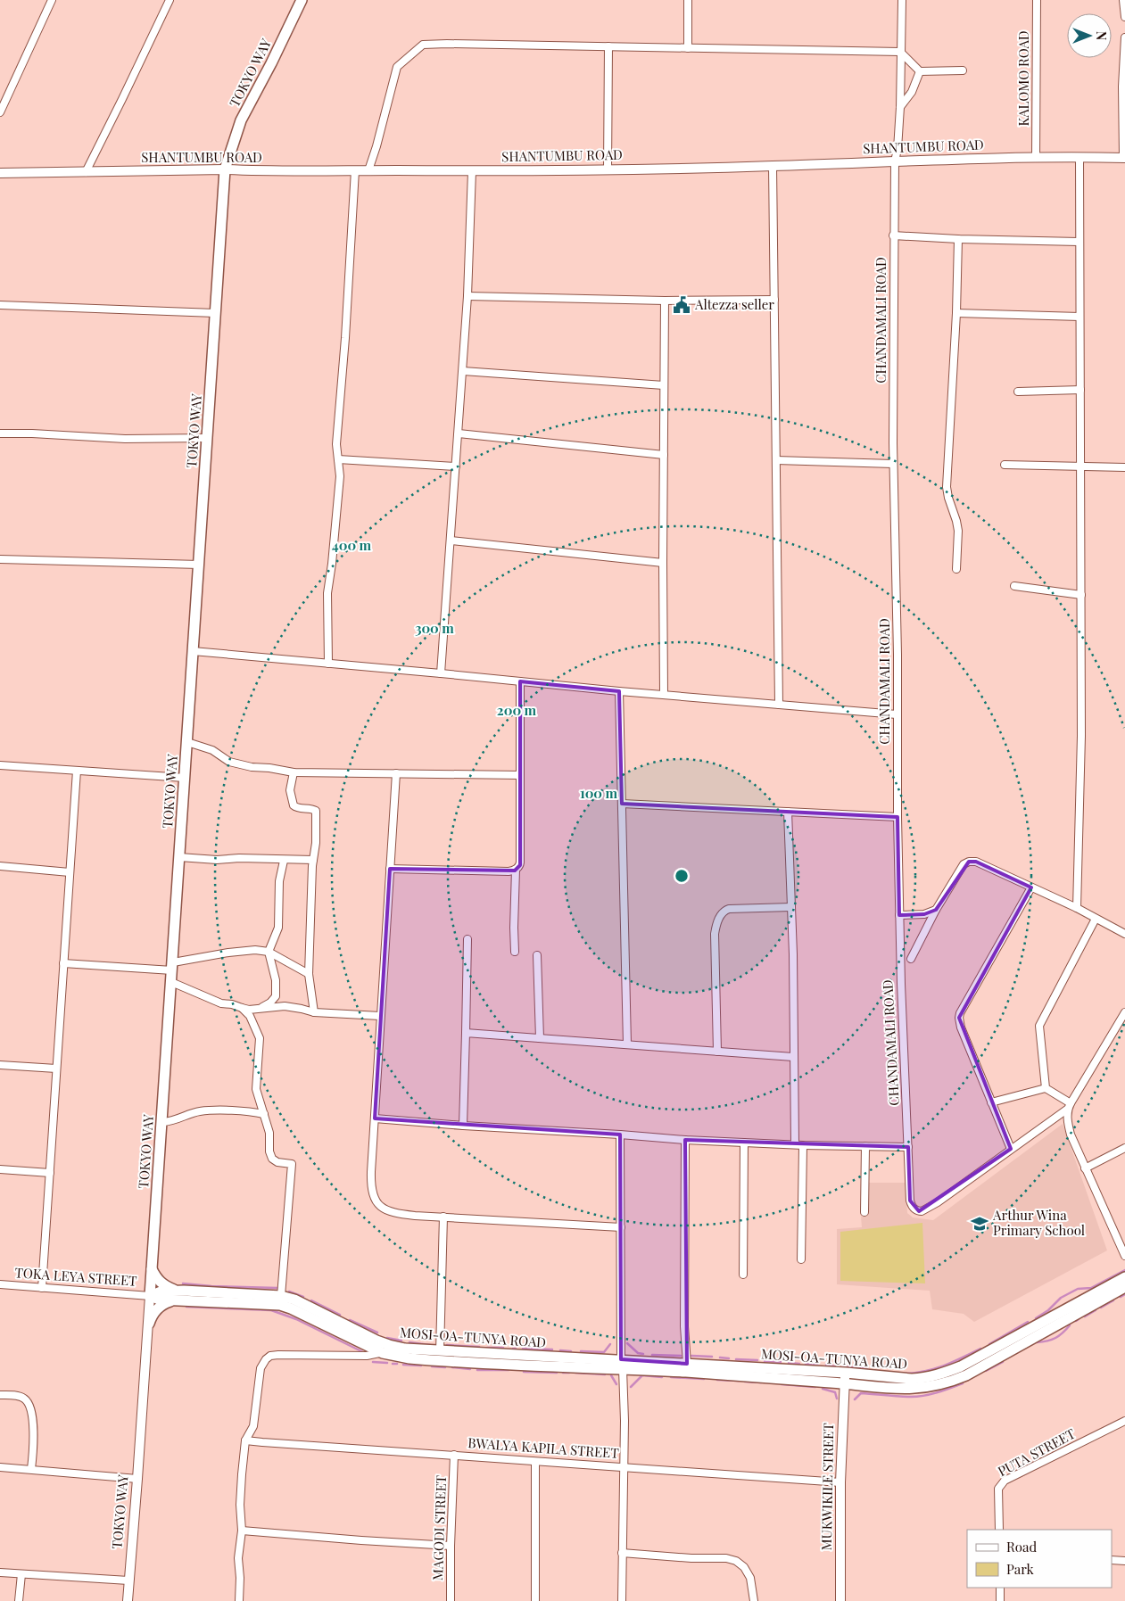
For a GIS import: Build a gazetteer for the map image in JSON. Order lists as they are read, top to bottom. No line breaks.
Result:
{"streets":{"main road":["TOKYO WAY","MOSI-OA-TUNYA ROAD"],"street":["KALOMO ROAD","SHANTUMBU ROAD","CHANDAMALI ROAD","TOKA LEYA STREET","BWALYA KAPILA STREET","PUTA STREET","MUKWIKILE STREET","MAGODI STREET"]},"crossings":[["TOKYO WAY","SHANTUMBU ROAD"],["TOKYO WAY","TOKA LEYA STREET"],["TOKYO WAY","MOSI-OA-TUNYA ROAD"],["KALOMO ROAD","SHANTUMBU ROAD"],["SHANTUMBU ROAD","CHANDAMALI ROAD"],["TOKA LEYA STREET","MOSI-OA-TUNYA ROAD"],["MOSI-OA-TUNYA ROAD","MUKWIKILE STREET"],["BWALYA KAPILA STREET","MUKWIKILE STREET"],["BWALYA KAPILA STREET","MAGODI STREET"]],"places":{"public building":["Altezza seller"],"school or university":["Arthur Wina Primary School"]},"legend":["Road","Park"],"north":"right","rings":["400 m","300 m","200 m","100 m"]}
